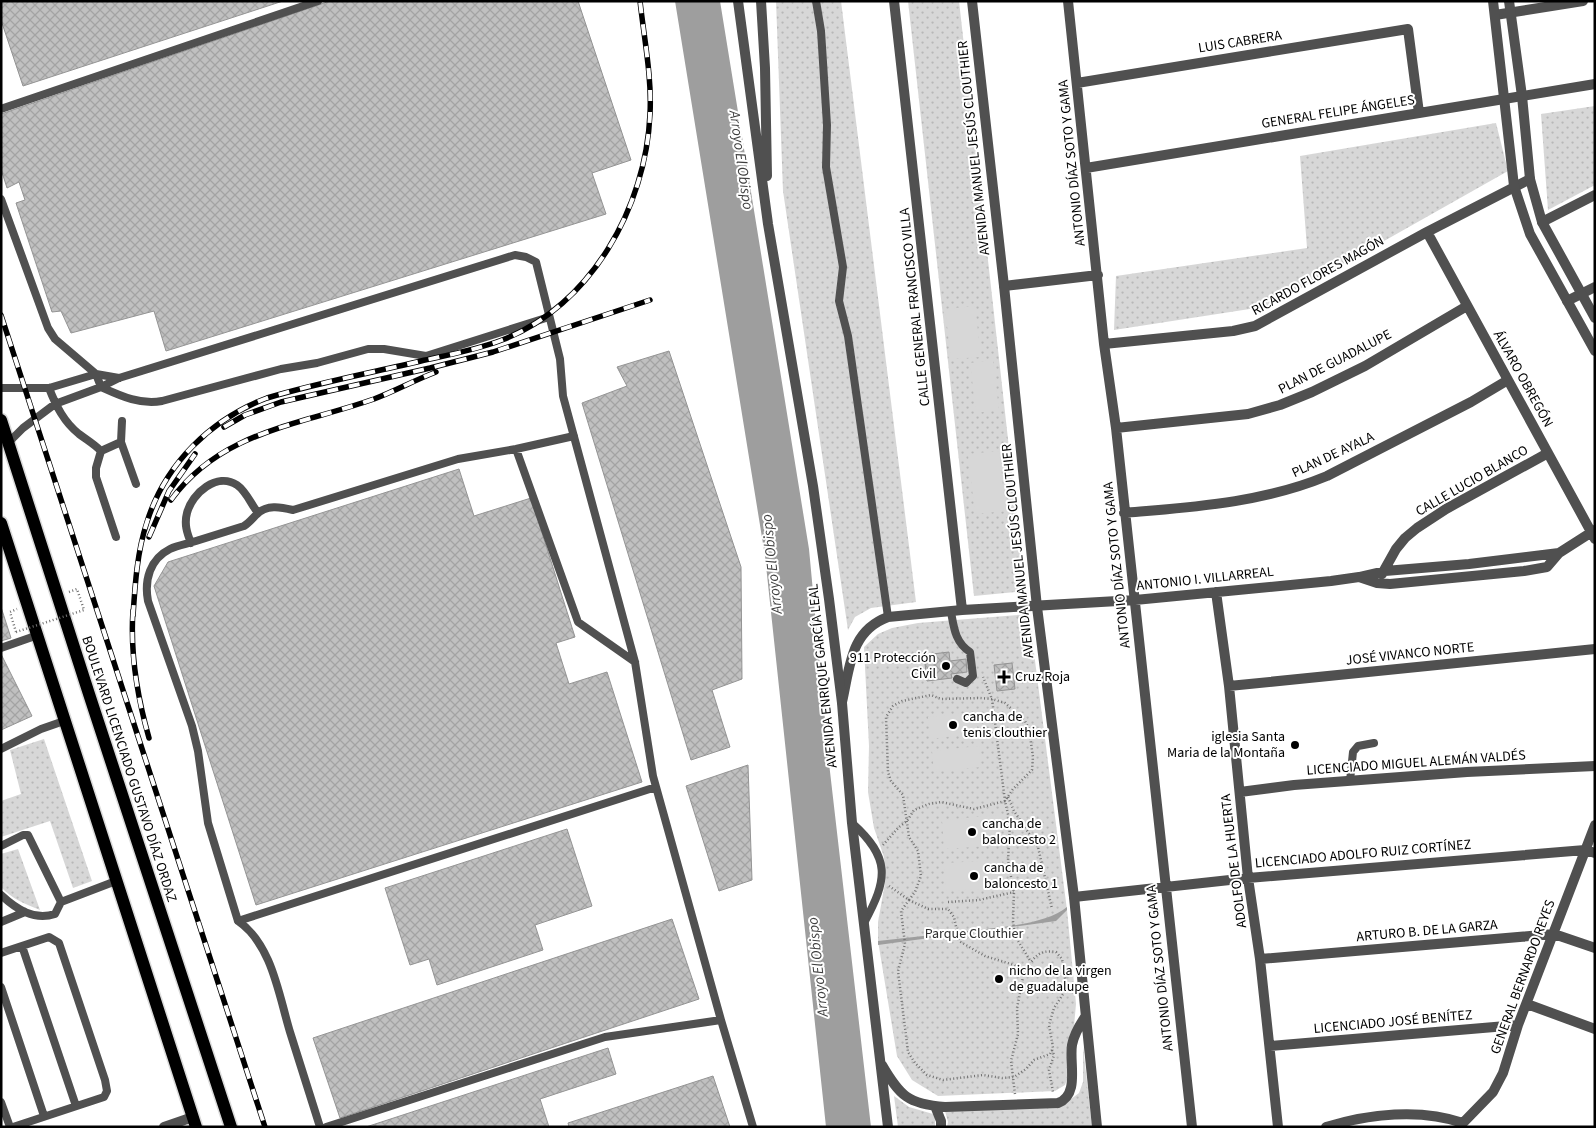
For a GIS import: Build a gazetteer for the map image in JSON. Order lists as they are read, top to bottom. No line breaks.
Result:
{"streets":{"main road":["BOULEVARD LICENCIADO GUSTAVO DÍAZ ORDAZ"],"street":["LUIS CABRERA","GENERAL FELIPE ÁNGELES","AVENIDA MANUEL JESÚS CLOUTHIER","ANTONIO DÍAZ SOTO Y GAMA","RICARDO FLORES MAGÓN","CALLE GENERAL FRANCISCO VILLA","PLAN DE GUADALUPE","ÁLVARO OBREGÓN","PLAN DE AYALA","CALLE LUCIO BLANCO","ANTONIO I. VILLARREAL","JOSÉ VIVANCO NORTE","AVENIDA ENRIQUE GARCÍA LEAL","LICENCIADO MIGUEL ALEMÁN VALDÉS","LICENCIADO ADOLFO RUIZ CORTÍNEZ","ADOLFO DE LA HUERTA","ARTURO B. DE LA GARZA","GENERAL BERNARDO REYES","LICENCIADO JOSÉ BENÍTEZ"]},"crossings":[["LUIS CABRERA","GENERAL FELIPE ÁNGELES"],["LUIS CABRERA","ANTONIO DÍAZ SOTO Y GAMA"],["GENERAL FELIPE ÁNGELES","ANTONIO DÍAZ SOTO Y GAMA"],["AVENIDA MANUEL JESÚS CLOUTHIER","ANTONIO I. VILLARREAL"],["AVENIDA MANUEL JESÚS CLOUTHIER","LICENCIADO ADOLFO RUIZ CORTÍNEZ"],["ANTONIO DÍAZ SOTO Y GAMA","RICARDO FLORES MAGÓN"],["ANTONIO DÍAZ SOTO Y GAMA","PLAN DE GUADALUPE"],["ANTONIO DÍAZ SOTO Y GAMA","PLAN DE AYALA"],["ANTONIO DÍAZ SOTO Y GAMA","ANTONIO I. VILLARREAL"],["ANTONIO DÍAZ SOTO Y GAMA","LICENCIADO ADOLFO RUIZ CORTÍNEZ"],["RICARDO FLORES MAGÓN","ÁLVARO OBREGÓN"],["CALLE GENERAL FRANCISCO VILLA","ANTONIO I. VILLARREAL"],["PLAN DE GUADALUPE","ÁLVARO OBREGÓN"],["ÁLVARO OBREGÓN","PLAN DE AYALA"],["ÁLVARO OBREGÓN","CALLE LUCIO BLANCO"],["ÁLVARO OBREGÓN","ANTONIO I. VILLARREAL"],["CALLE LUCIO BLANCO","ANTONIO I. VILLARREAL"],["ANTONIO I. VILLARREAL","AVENIDA ENRIQUE GARCÍA LEAL"],["ANTONIO I. VILLARREAL","ADOLFO DE LA HUERTA"],["JOSÉ VIVANCO NORTE","ADOLFO DE LA HUERTA"],["LICENCIADO MIGUEL ALEMÁN VALDÉS","ADOLFO DE LA HUERTA"],["LICENCIADO ADOLFO RUIZ CORTÍNEZ","ADOLFO DE LA HUERTA"],["LICENCIADO ADOLFO RUIZ CORTÍNEZ","GENERAL BERNARDO REYES"],["ADOLFO DE LA HUERTA","ARTURO B. DE LA GARZA"],["ADOLFO DE LA HUERTA","LICENCIADO JOSÉ BENÍTEZ"],["ARTURO B. DE LA GARZA","GENERAL BERNARDO REYES"],["GENERAL BERNARDO REYES","LICENCIADO JOSÉ BENÍTEZ"]],"water":["Arroyo El Obispo"],"parks":["Parque Clouthier"],"places":{"other":["911 Protección Civil","cancha de tenis clouthier","iglesia Santa Maria de la Montaña","cancha de baloncesto 2","cancha de baloncesto 1","nicho de la virgen de guadalupe"],"health":["Cruz Roja"]}}
